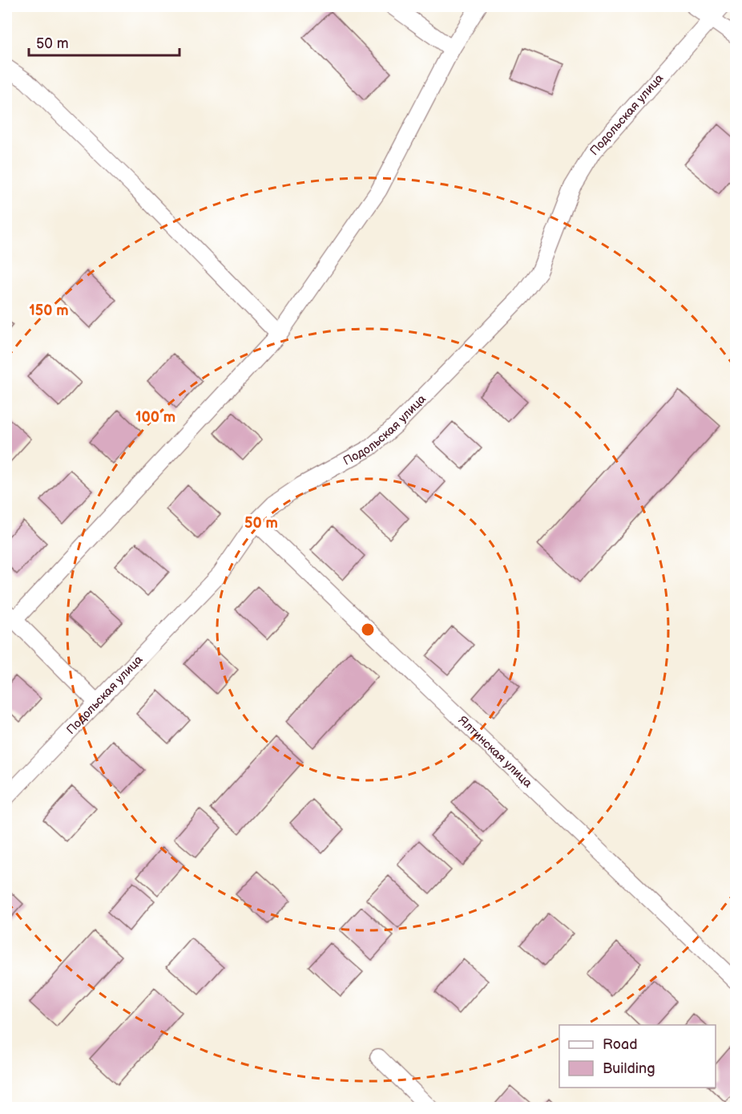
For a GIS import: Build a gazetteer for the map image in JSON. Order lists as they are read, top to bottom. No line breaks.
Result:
{"streets":{"street":["Подольская улица","Ялтинская улица"]},"crossings":[["Подольская улица","Ялтинская улица"]],"legend":["Road","Building"],"scale_bar":"50 m","rings":["150 m","100 m","50 m"]}
